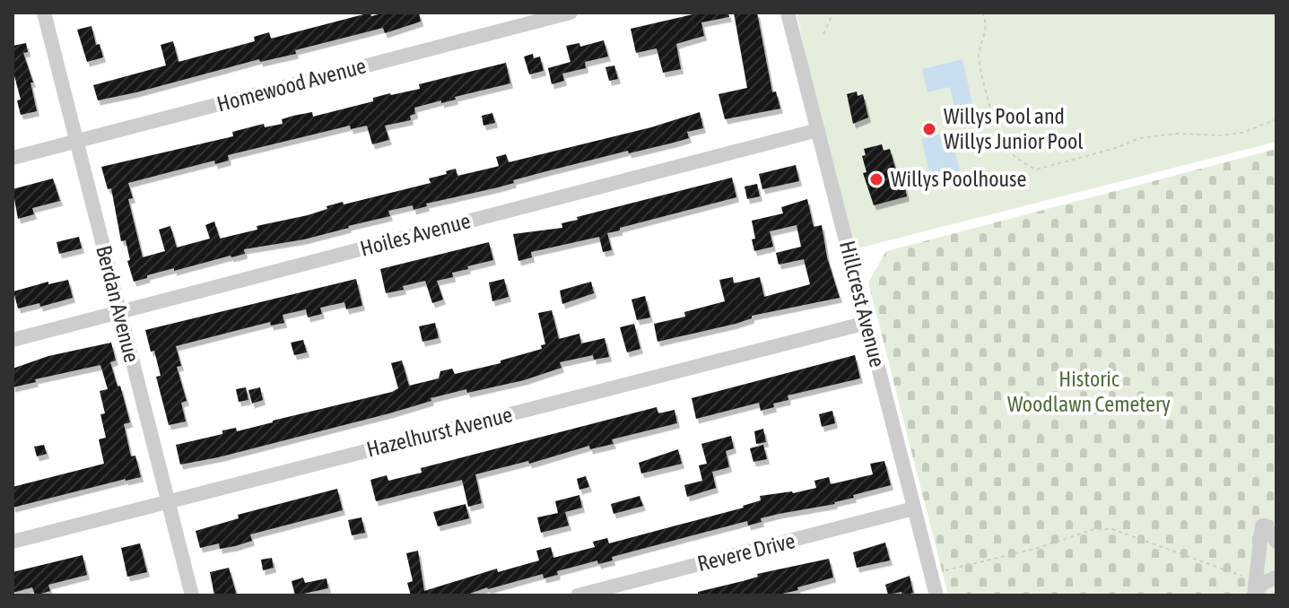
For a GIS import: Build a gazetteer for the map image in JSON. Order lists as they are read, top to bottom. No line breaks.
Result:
{"streets":{"street":["Homewood Avenue","Hoiles Avenue","Berdan Avenue","Hillcrest Avenue","Hazelhurst Avenue","Revere Drive"]},"crossings":[["Homewood Avenue","Berdan Avenue"],["Hoiles Avenue","Berdan Avenue"],["Hoiles Avenue","Hillcrest Avenue"],["Berdan Avenue","Hazelhurst Avenue"],["Hillcrest Avenue","Hazelhurst Avenue"],["Hillcrest Avenue","Revere Drive"]],"parks":["Historic Woodlawn Cemetery"],"places":["Willys Pool and Willys Junior Pool","Willys Poolhouse"]}
